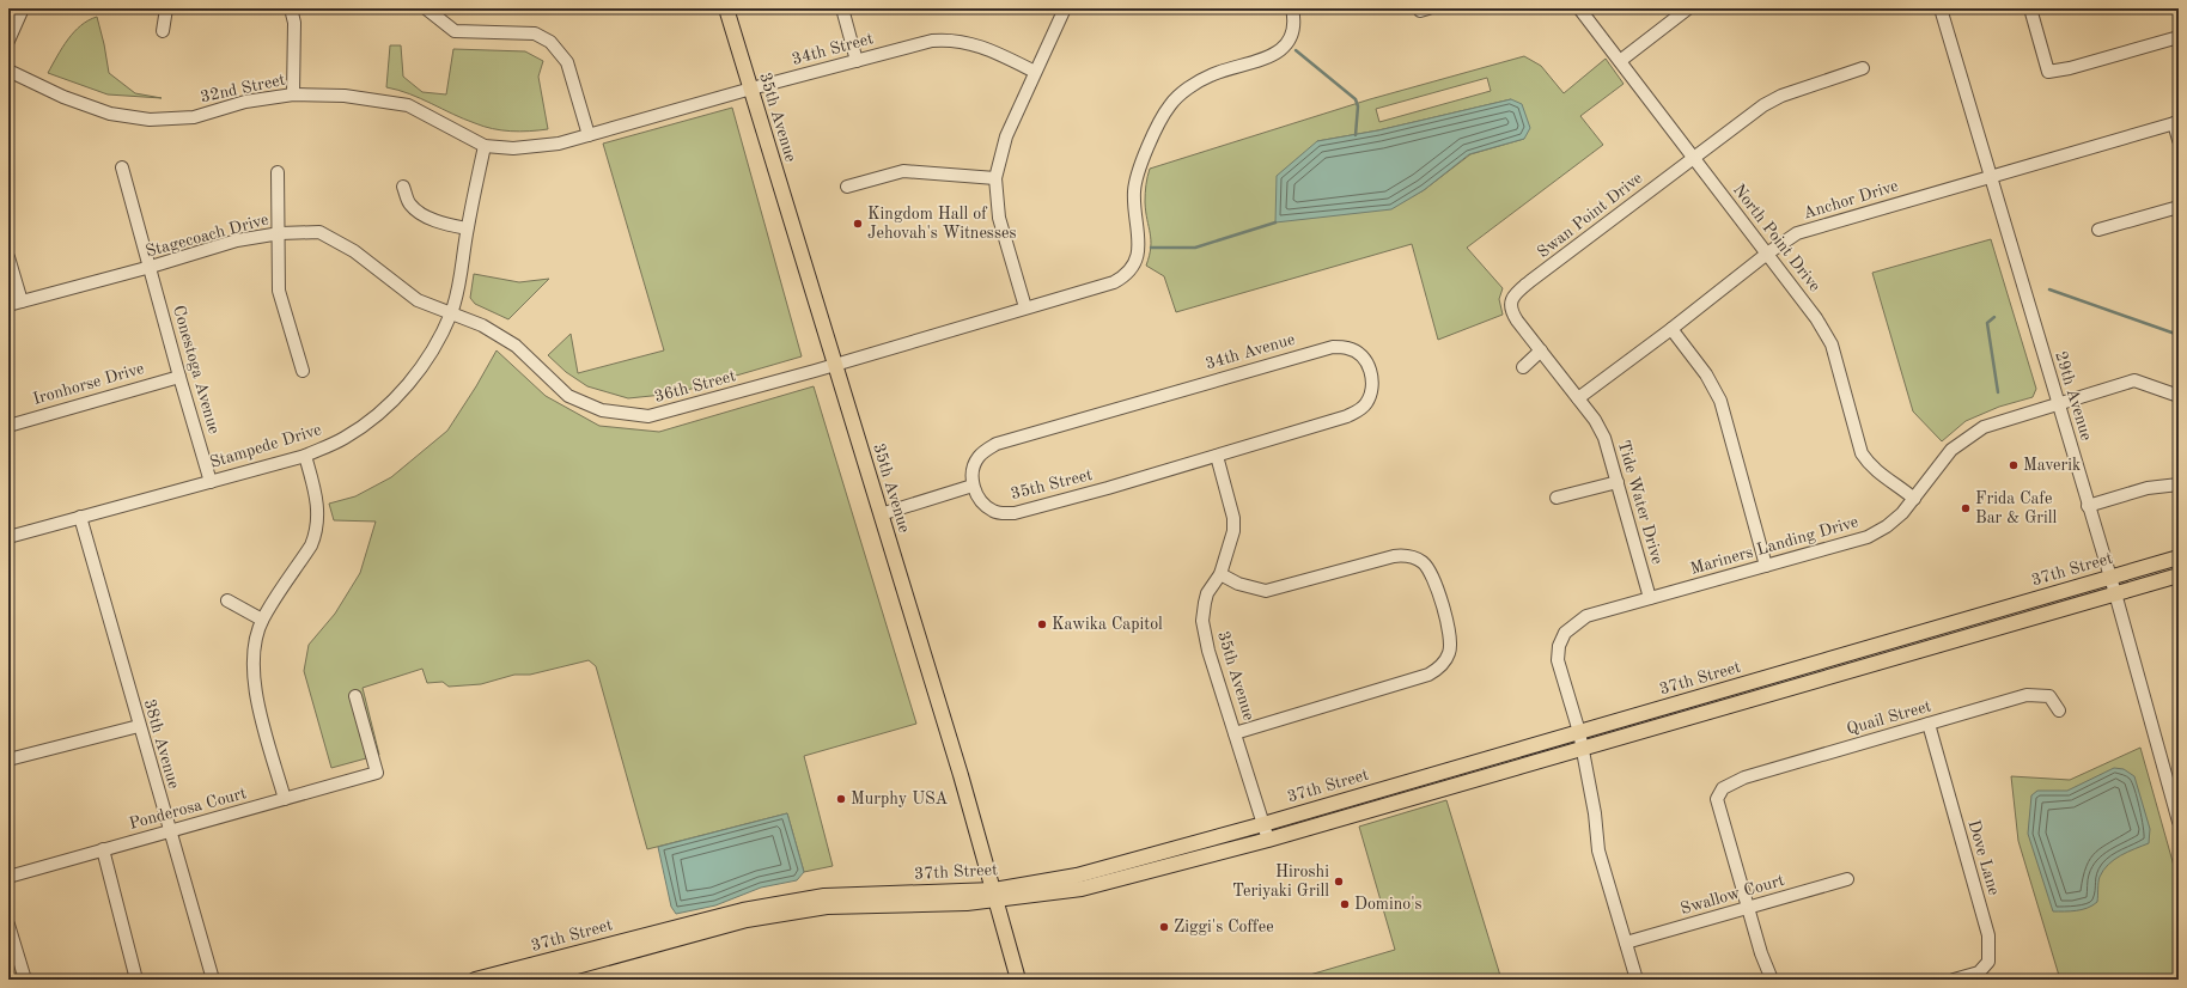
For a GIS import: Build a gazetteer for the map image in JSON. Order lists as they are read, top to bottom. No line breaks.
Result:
{"streets":{"main road":["35th Avenue","37th Street"],"street":["34th Street","32nd Street","Anchor Drive","Swan Point Drive","Stagecoach Drive","North Point Drive","34th Avenue","Conestoga Avenue","Ironhorse Drive","36th Street","29th Avenue","Stampede Drive","35th Street","Tide Water Drive","Mariners Landing Drive","Quail Street","38th Avenue","Ponderosa Court","Dove Lane","Swallow Court"]},"crossings":[["34th Street","32nd Street"],["34th Street","35th Avenue"],["34th Street","Stampede Drive"],["32nd Street","Stampede Drive"],["35th Avenue","34th Avenue"],["35th Avenue","36th Street"],["35th Avenue","35th Street"],["35th Avenue","37th Street"],["Anchor Drive","North Point Drive"],["Anchor Drive","29th Avenue"],["Anchor Drive","Tide Water Drive"],["Swan Point Drive","North Point Drive"],["Swan Point Drive","Tide Water Drive"],["Stagecoach Drive","Conestoga Avenue"],["Stagecoach Drive","36th Street"],["Stagecoach Drive","Stampede Drive"],["North Point Drive","Mariners Landing Drive"],["34th Avenue","35th Street"],["Conestoga Avenue","Ironhorse Drive"],["Conestoga Avenue","Stampede Drive"],["36th Street","Stampede Drive"],["29th Avenue","Mariners Landing Drive"],["29th Avenue","37th Street"],["Stampede Drive","38th Avenue"],["Tide Water Drive","Mariners Landing Drive"],["Mariners Landing Drive","37th Street"],["Mariners Landing Drive","Swallow Court"],["Quail Street","Dove Lane"],["Quail Street","Swallow Court"],["38th Avenue","Ponderosa Court"]],"places":["Kingdom Hall of Jehovah's Witnesses","Maverik","Frida Cafe Bar & Grill","Kawika Capitol","Murphy USA","Hiroshi Teriyaki Grill","Domino's","Ziggi's Coffee"]}
